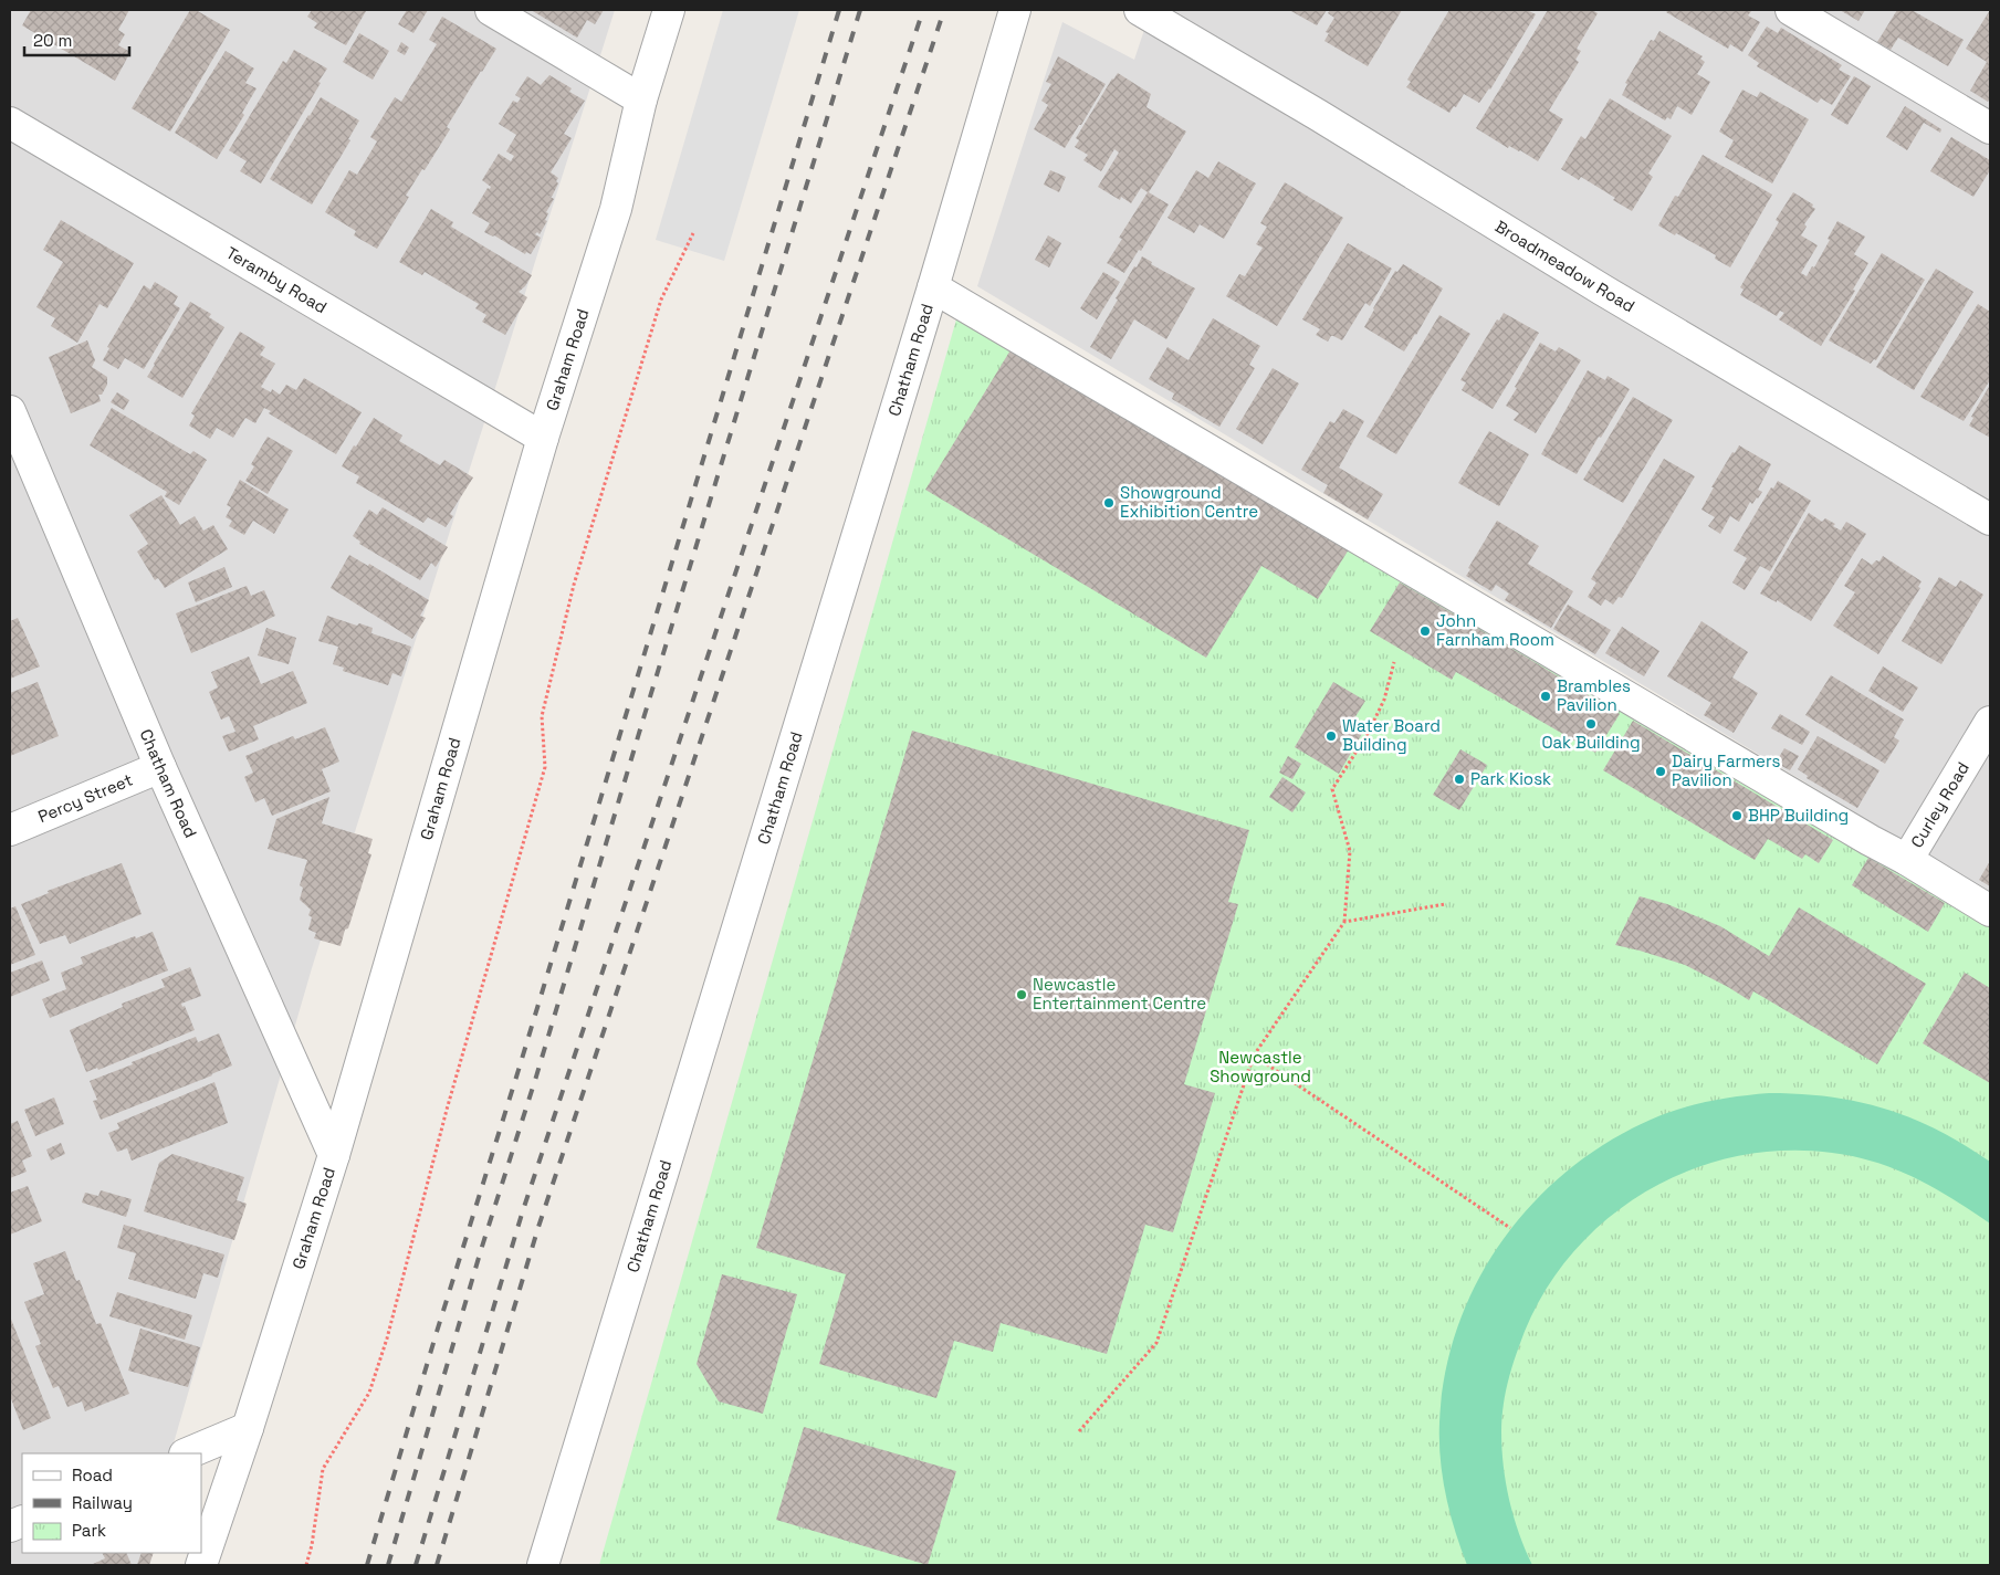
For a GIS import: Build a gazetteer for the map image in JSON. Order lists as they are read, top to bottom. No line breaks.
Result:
{"streets":{"street":["Broadmeadow Road","Teramby Road","Chatham Road","Graham Road","Percy Street","Curley Road"]},"crossings":[["Teramby Road","Graham Road"],["Chatham Road","Graham Road"],["Chatham Road","Percy Street"]],"parks":["Newcastle Showground"],"places":["Showground Exhibition Centre","John Farnham Room","Brambles Pavilion","Oak Building","Water Board Building","Dairy Farmers Pavilion","Park Kiosk","BHP Building","Newcastle Entertainment Centre"],"legend":["Road","Railway","Park"],"scale_bar":"20 m"}
